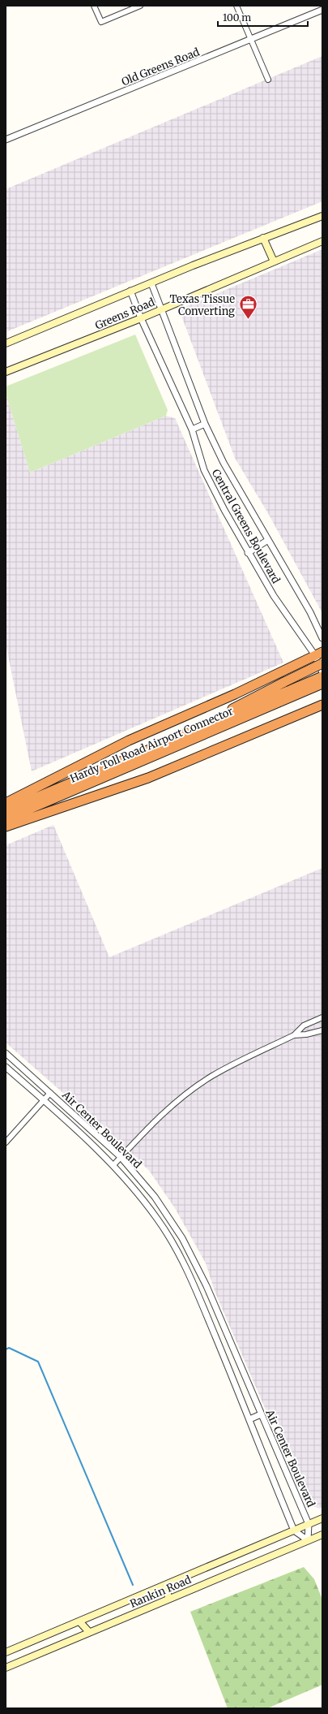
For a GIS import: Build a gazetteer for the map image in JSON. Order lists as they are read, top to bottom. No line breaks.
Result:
{"streets":{"highway":["Hardy Toll Road Airport Connector"],"main road":["Greens Road","Rankin Road"],"street":["Old Greens Road","Central Greens Boulevard","Air Center Boulevard"]},"crossings":[["Greens Road","Central Greens Boulevard"],["Air Center Boulevard","Rankin Road"]],"places":{"office":["Texas Tissue Converting"]},"scale_bar":"100 m"}
